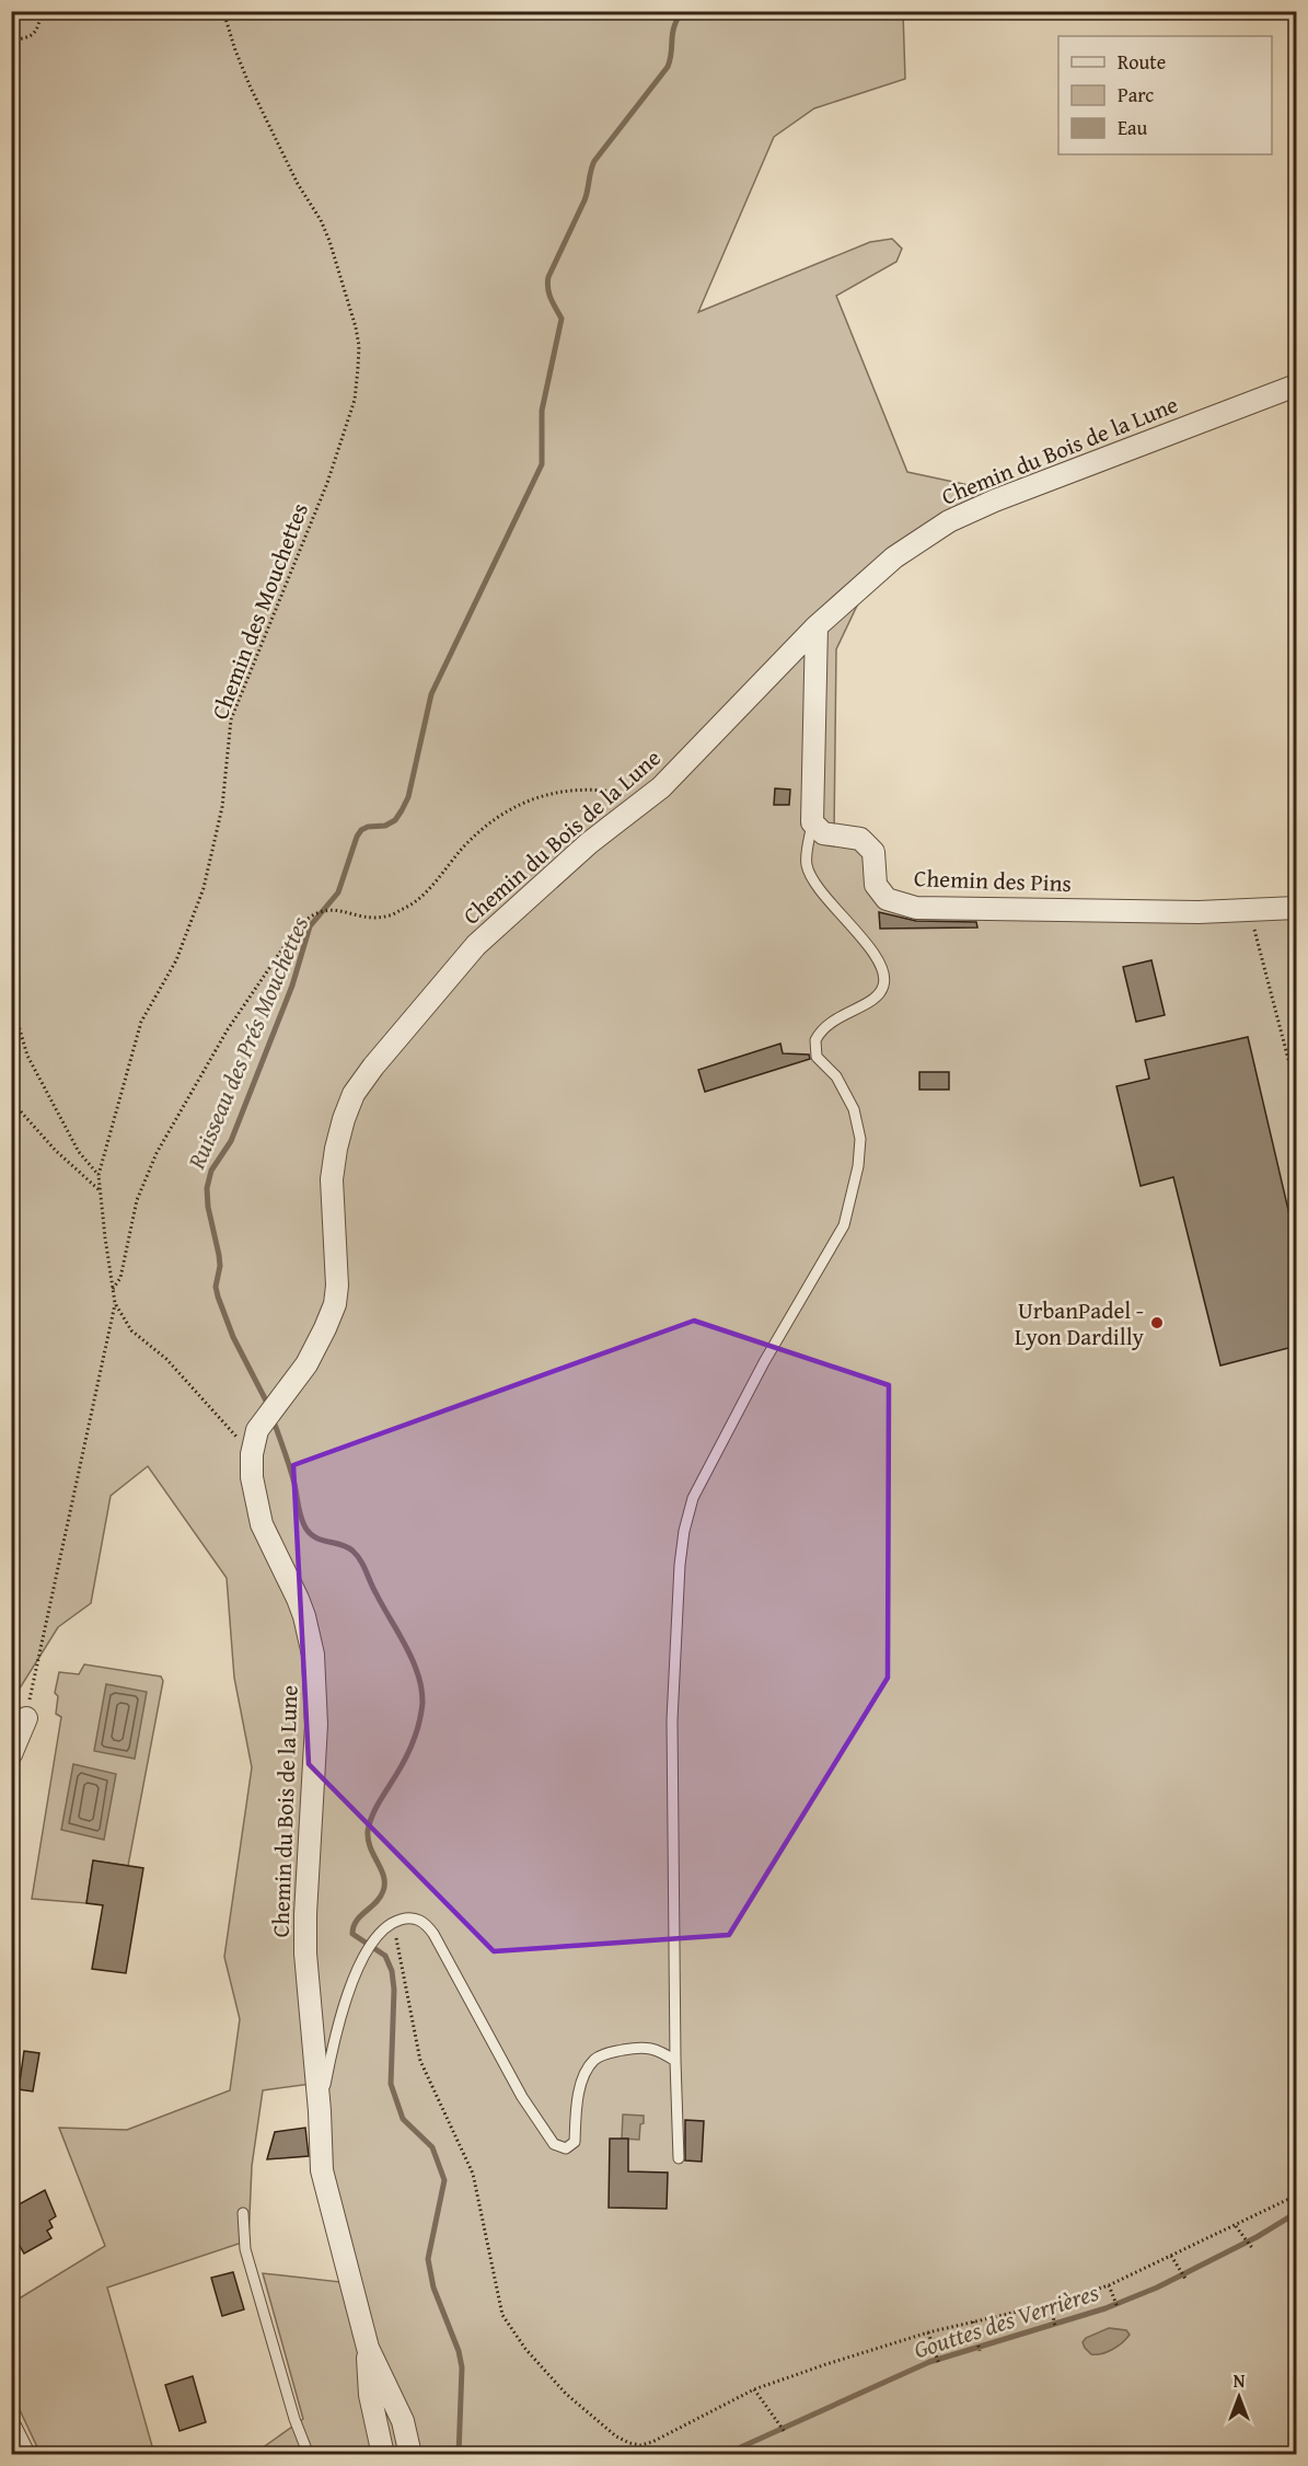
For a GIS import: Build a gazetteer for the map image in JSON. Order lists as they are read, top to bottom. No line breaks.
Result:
{"streets":{"street":["Chemin du Bois de la Lune","Chemin des Pins"],"path":["Chemin des Mouchettes"]},"crossings":[["Chemin du Bois de la Lune","Chemin des Mouchettes"]],"water":["Ruisseau des Prés Mouchettes","Gouttes des Verrières"],"places":["UrbanPadel - Lyon Dardilly"],"legend":["Route","Parc","Eau"],"north":"top"}
